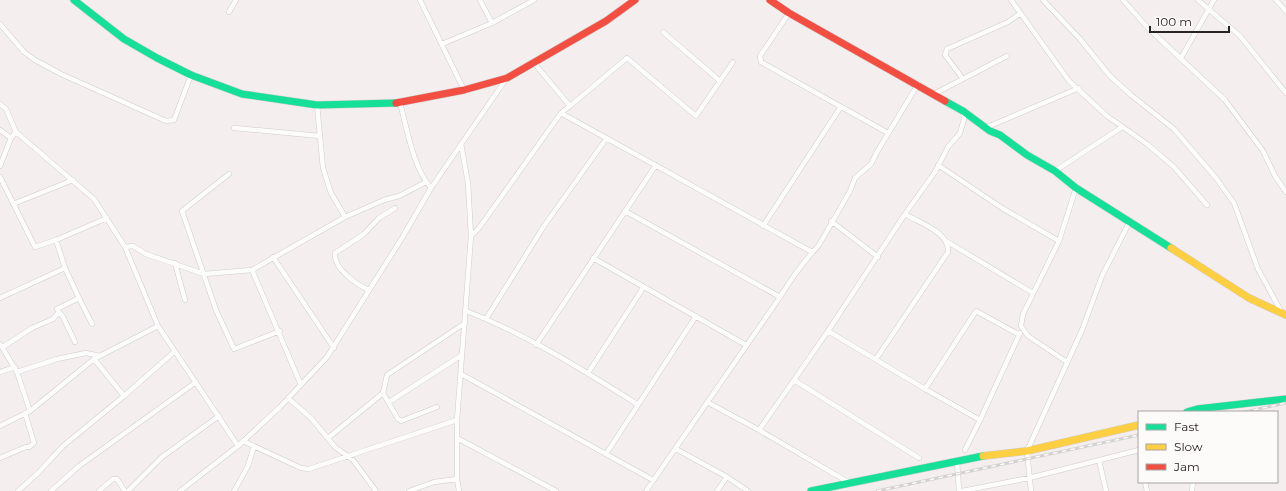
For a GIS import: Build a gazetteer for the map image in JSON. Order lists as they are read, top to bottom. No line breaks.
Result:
{"legend":["Fast","Slow","Jam"],"scale_bar":"100 m"}
